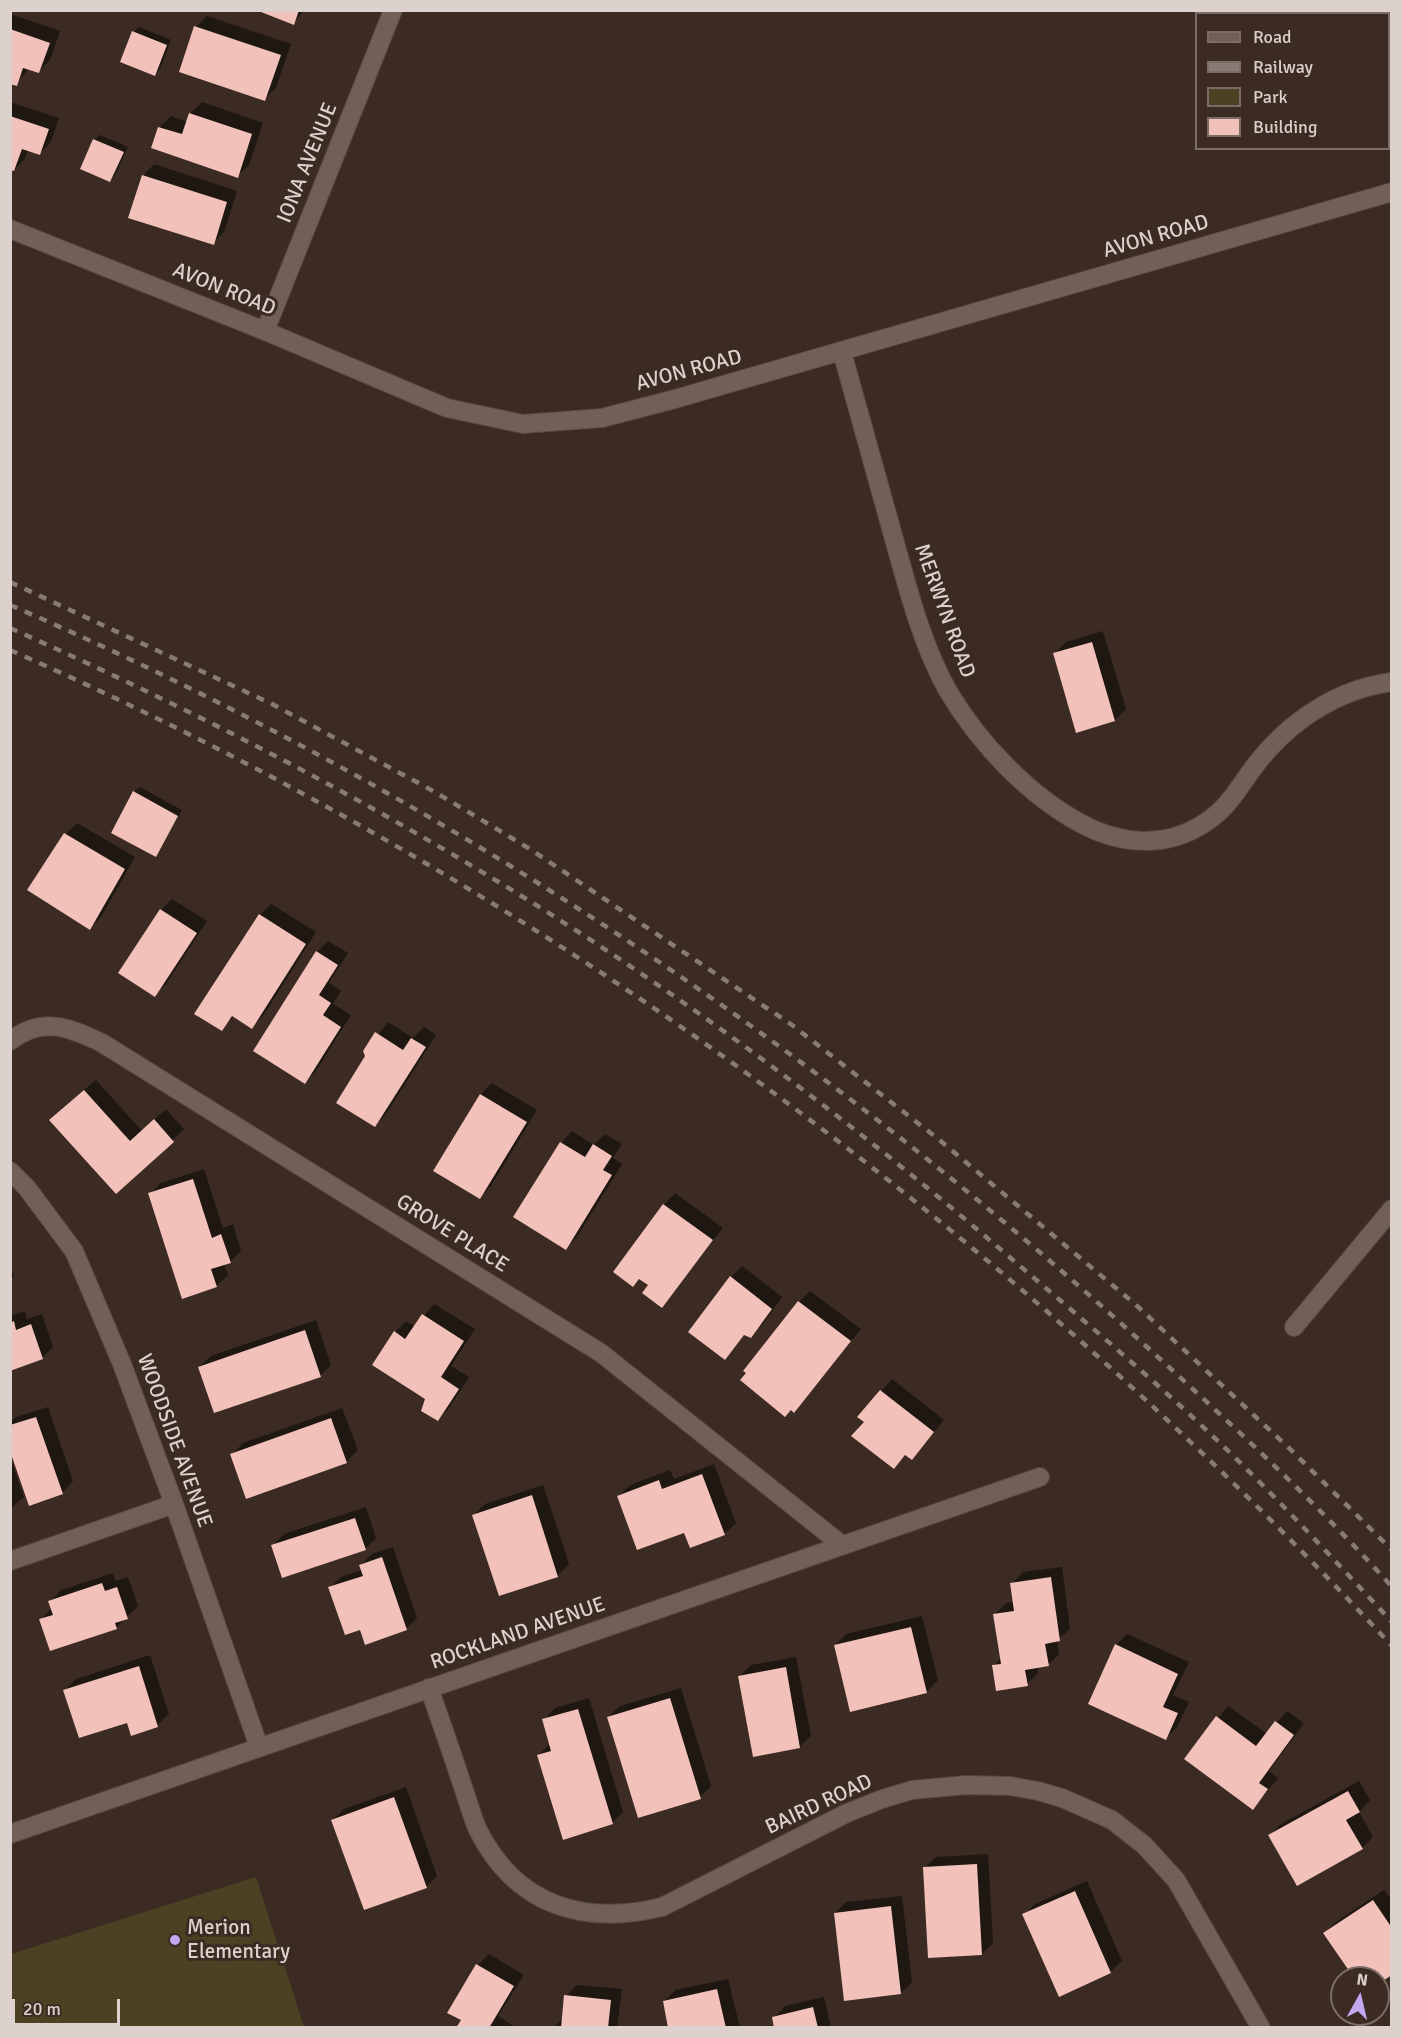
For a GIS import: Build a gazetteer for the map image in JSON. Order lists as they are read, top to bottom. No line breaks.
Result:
{"streets":{"street":["IONA AVENUE","AVON ROAD","MERWYN ROAD","GROVE PLACE","WOODSIDE AVENUE","ROCKLAND AVENUE","BAIRD ROAD"]},"crossings":[["IONA AVENUE","AVON ROAD"],["AVON ROAD","MERWYN ROAD"],["GROVE PLACE","ROCKLAND AVENUE"],["WOODSIDE AVENUE","ROCKLAND AVENUE"],["ROCKLAND AVENUE","BAIRD ROAD"]],"places":["Merion Elementary"],"legend":["Road","Railway","Park","Building"],"scale_bar":"20 m","north":"top"}
